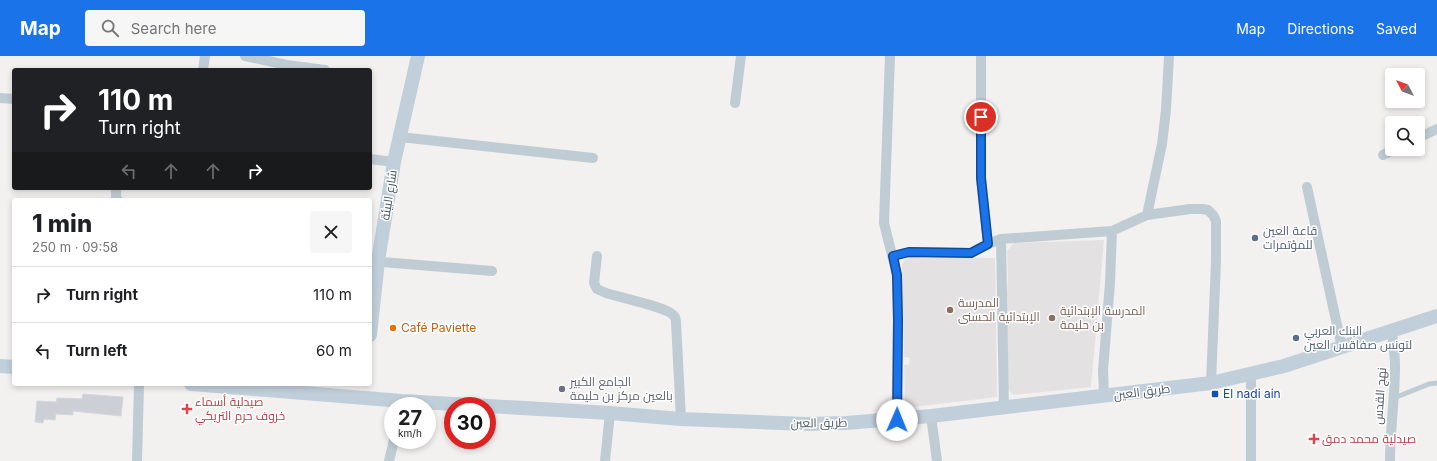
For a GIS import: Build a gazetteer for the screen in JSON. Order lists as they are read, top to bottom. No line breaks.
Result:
{"streets":{"main road":["شارع البيئة","طريق العين"],"street":["نهج القدس"]},"crossings":[["طريق العين","نهج القدس"]],"places":{"other":["قاعة العين للمؤتمرات","المدرسة الإبتدائية الحسنى","المدرسة الإبتدائية بن حليمة","Café Paviette","البنك العربي لتونس صفاقس العين","الجامع الكبير بالعين مركز بن حليمة"],"transit":["El nadi ain"],"health":["صيدلية أسماء خروف حرم التريكي","صيدلية محمد دمق"]},"north":"top left","page":{"header":"Map","search":"Search here","nav":["Map","Directions","Saved"],"turn":["110 m","Turn right"],"heading":["1 min","250 m · 09:58"],"list":[{"name":"Turn right","value":"110 m"},{"name":"Turn left","value":"60 m"}],"speed":"27 km/h","limit":"30"}}
